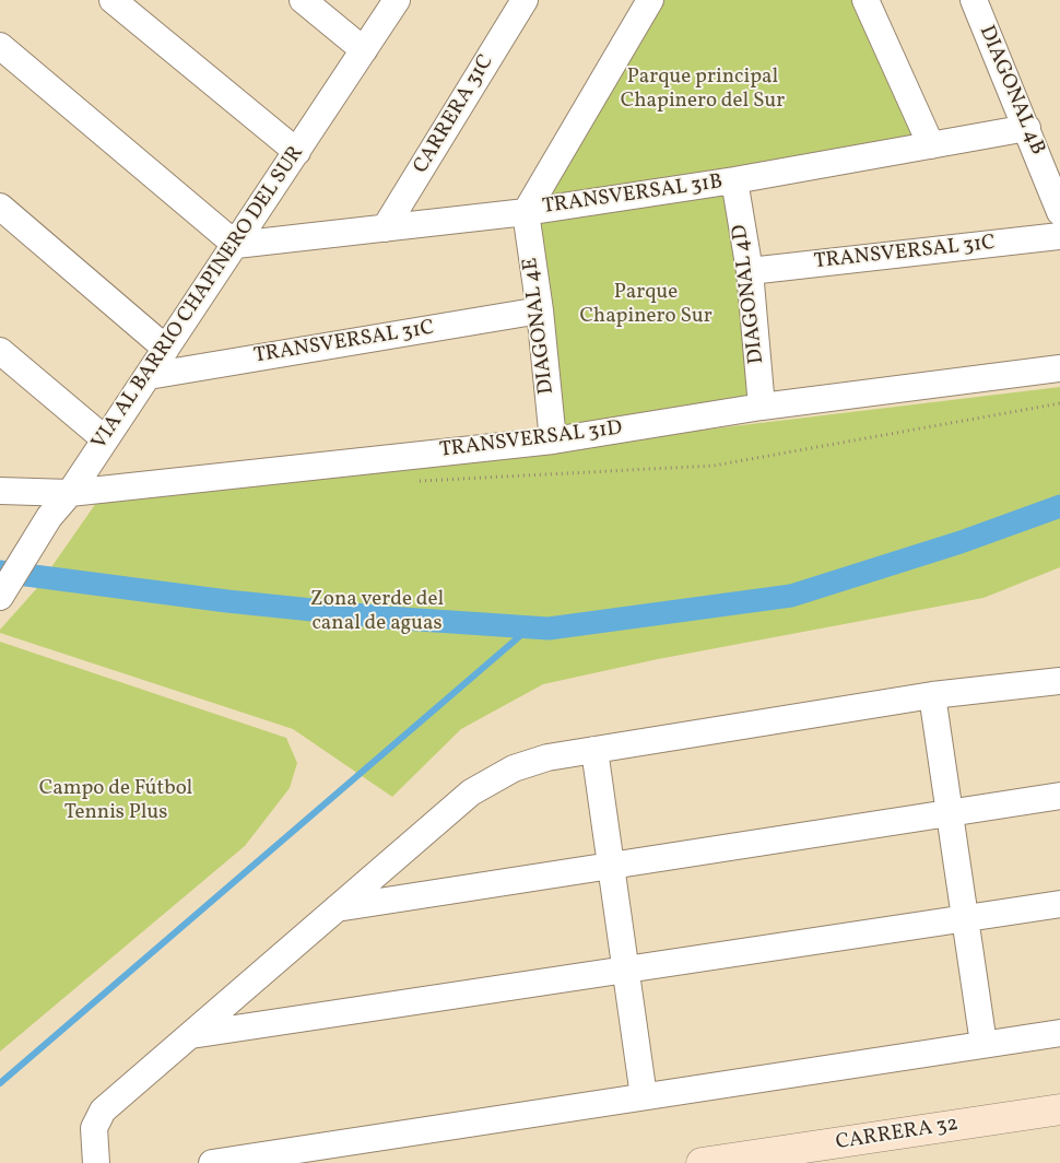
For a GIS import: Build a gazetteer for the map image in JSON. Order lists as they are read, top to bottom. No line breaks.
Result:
{"streets":{"street":["DIAGONAL 4B","CARRERA 31C","TRANSVERSAL 31B","TRANSVERSAL 31C","DIAGONAL 4D","VIA AL BARRIO CHAPINERO DEL SUR","DIAGONAL 4E","TRANSVERSAL 31D","CARRERA 32"]},"crossings":[["DIAGONAL 4B","TRANSVERSAL 31B"],["CARRERA 31C","TRANSVERSAL 31B"],["TRANSVERSAL 31B","DIAGONAL 4D"],["TRANSVERSAL 31B","VIA AL BARRIO CHAPINERO DEL SUR"],["TRANSVERSAL 31B","DIAGONAL 4E"],["TRANSVERSAL 31C","DIAGONAL 4D"],["TRANSVERSAL 31C","VIA AL BARRIO CHAPINERO DEL SUR"],["TRANSVERSAL 31C","DIAGONAL 4E"],["DIAGONAL 4D","TRANSVERSAL 31D"],["VIA AL BARRIO CHAPINERO DEL SUR","TRANSVERSAL 31D"],["DIAGONAL 4E","TRANSVERSAL 31D"]],"parks":["Parque principal Chapinero del Sur","Parque Chapinero Sur","Zona verde del canal de aguas","Campo de Fútbol Tennis Plus"]}
